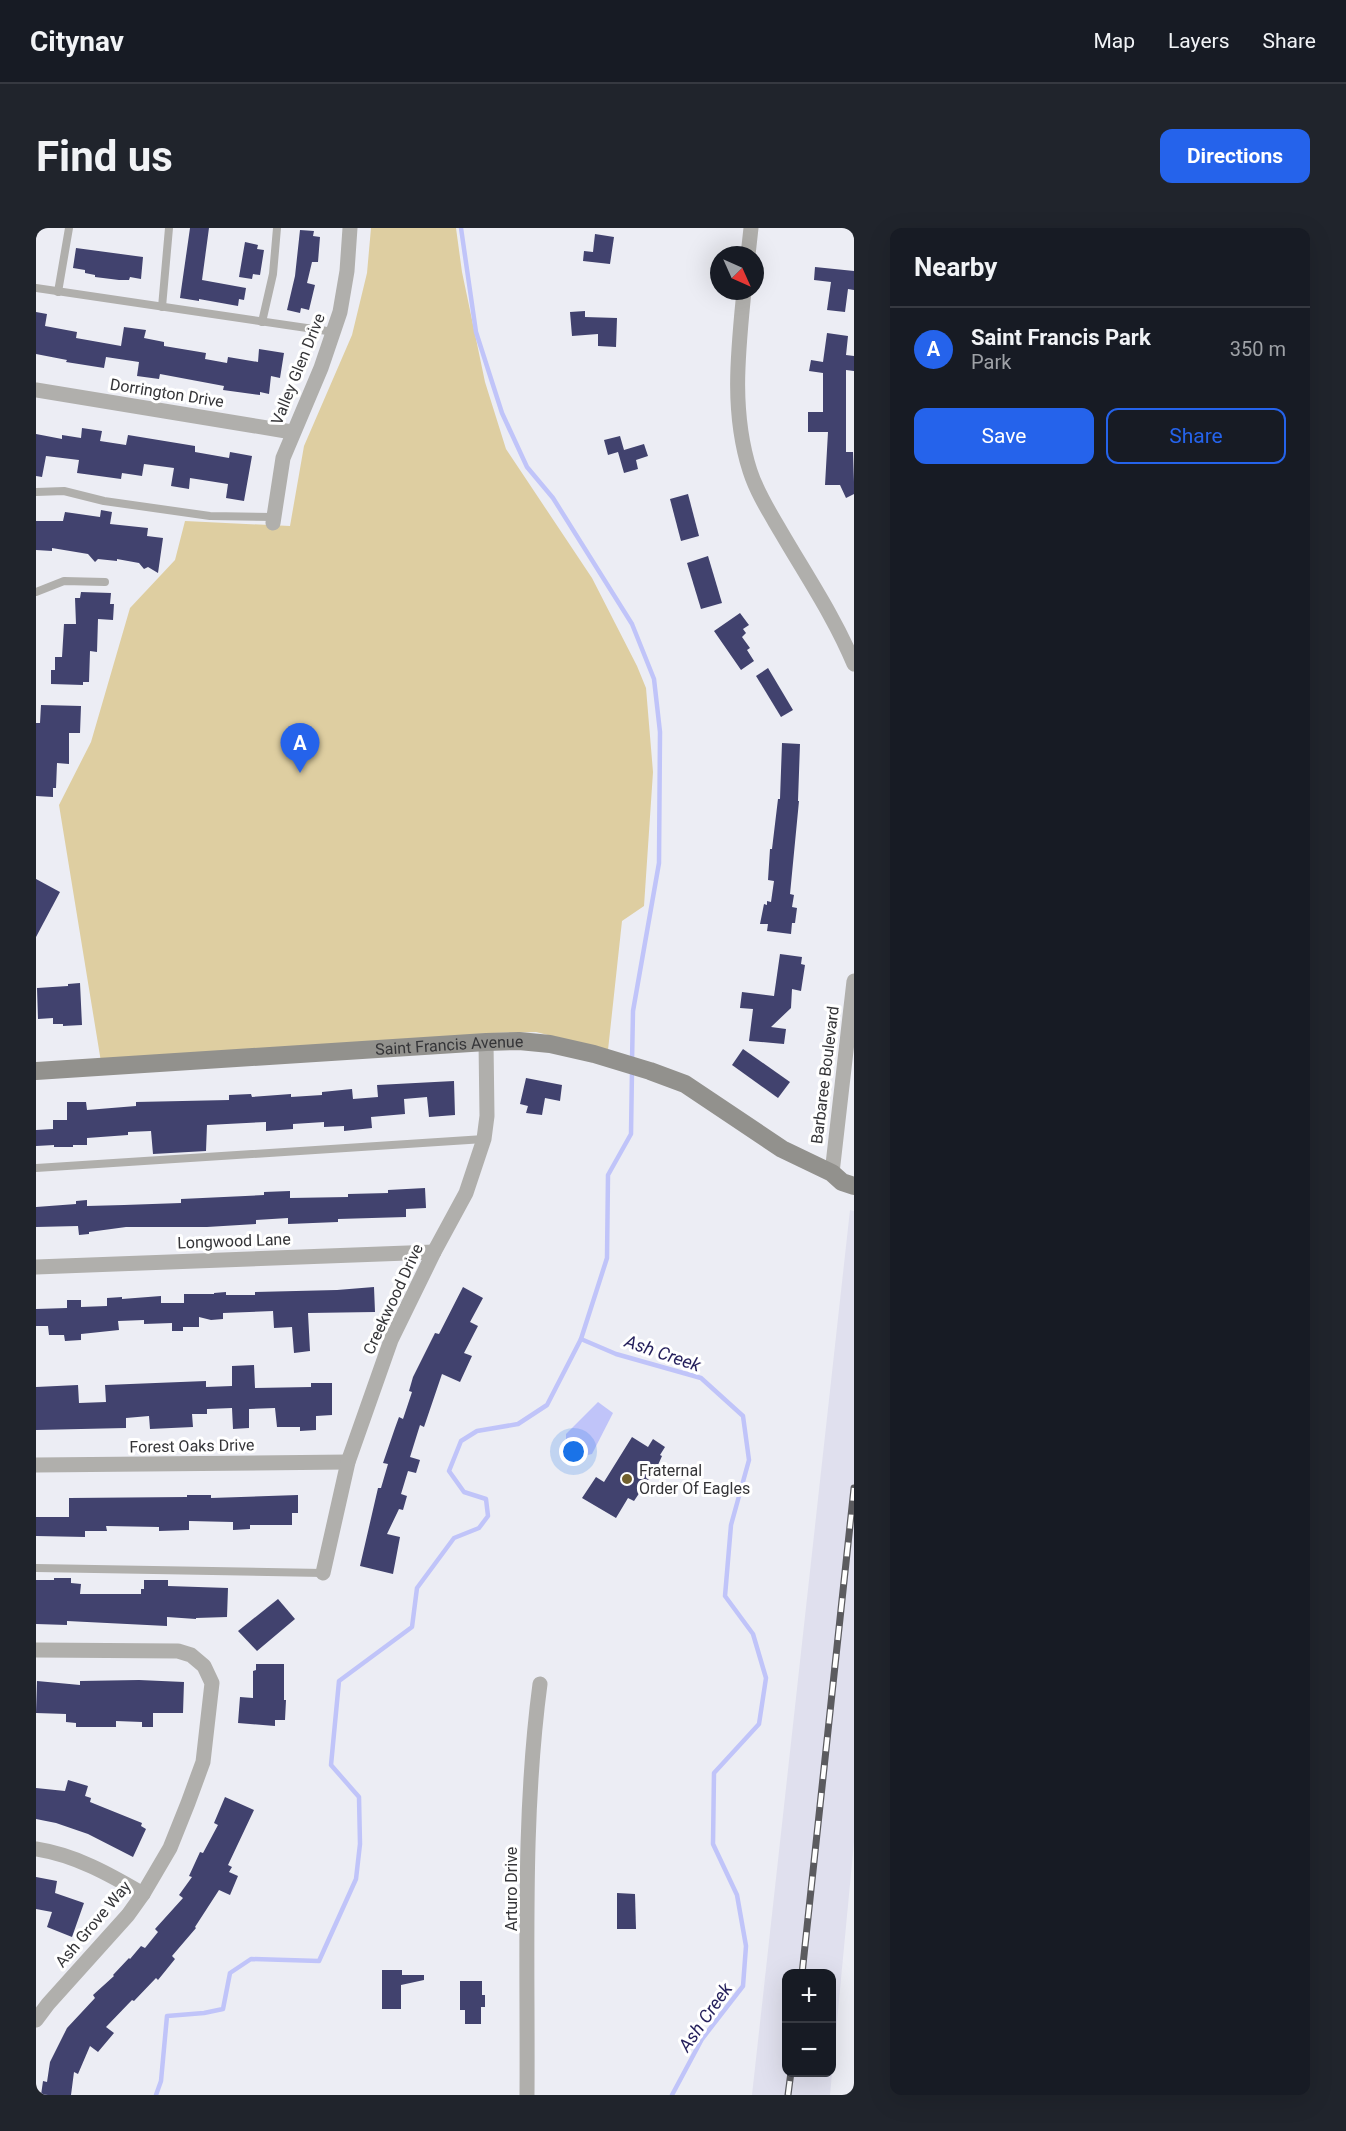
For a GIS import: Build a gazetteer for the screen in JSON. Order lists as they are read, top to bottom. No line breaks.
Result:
{"streets":{"street":["Valley Glen Drive","Dorrington Drive","Saint Francis Avenue","Barbaree Boulevard","Longwood Lane","Creekwood Drive","Forest Oaks Drive","Arturo Drive","Ash Grove Way"]},"crossings":[["Valley Glen Drive","Dorrington Drive"],["Saint Francis Avenue","Barbaree Boulevard"],["Saint Francis Avenue","Creekwood Drive"],["Longwood Lane","Creekwood Drive"],["Creekwood Drive","Forest Oaks Drive"]],"water":["Ash Creek"],"places":["Fraternal Order Of Eagles"],"north":"bottom right","page":{"header":"Citynav","nav":["Map","Layers","Share"],"buttons":["Directions",["Save","Share"]],"title":"Find us","heading":"Nearby","list":[{"mark":"A","name":"Saint Francis Park","note":"Park","value":"350 m"}],"pins":"A","map_buttons":["+","−"]}}
